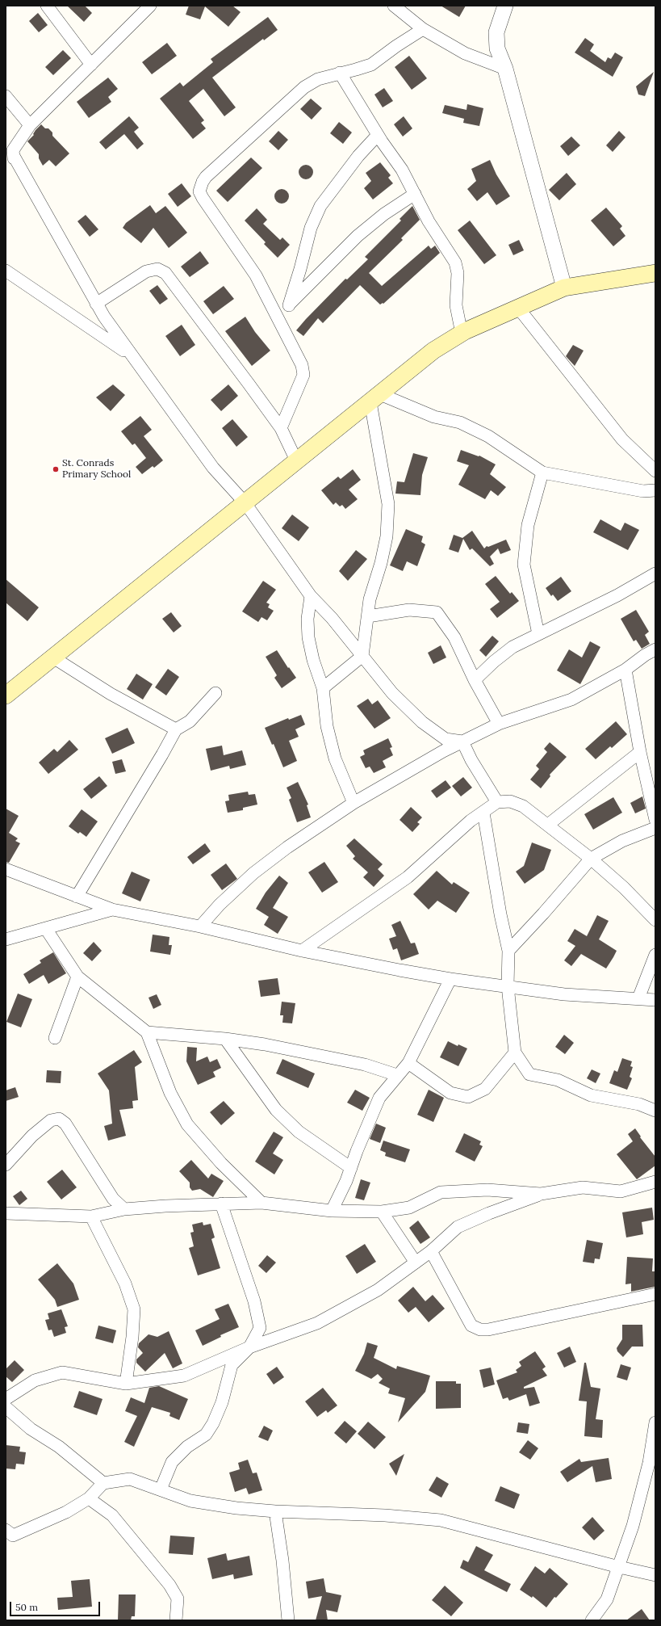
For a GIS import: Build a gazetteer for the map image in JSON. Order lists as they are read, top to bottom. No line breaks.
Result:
{"places":["St. Conrads Primary School"],"scale_bar":"50 m"}
